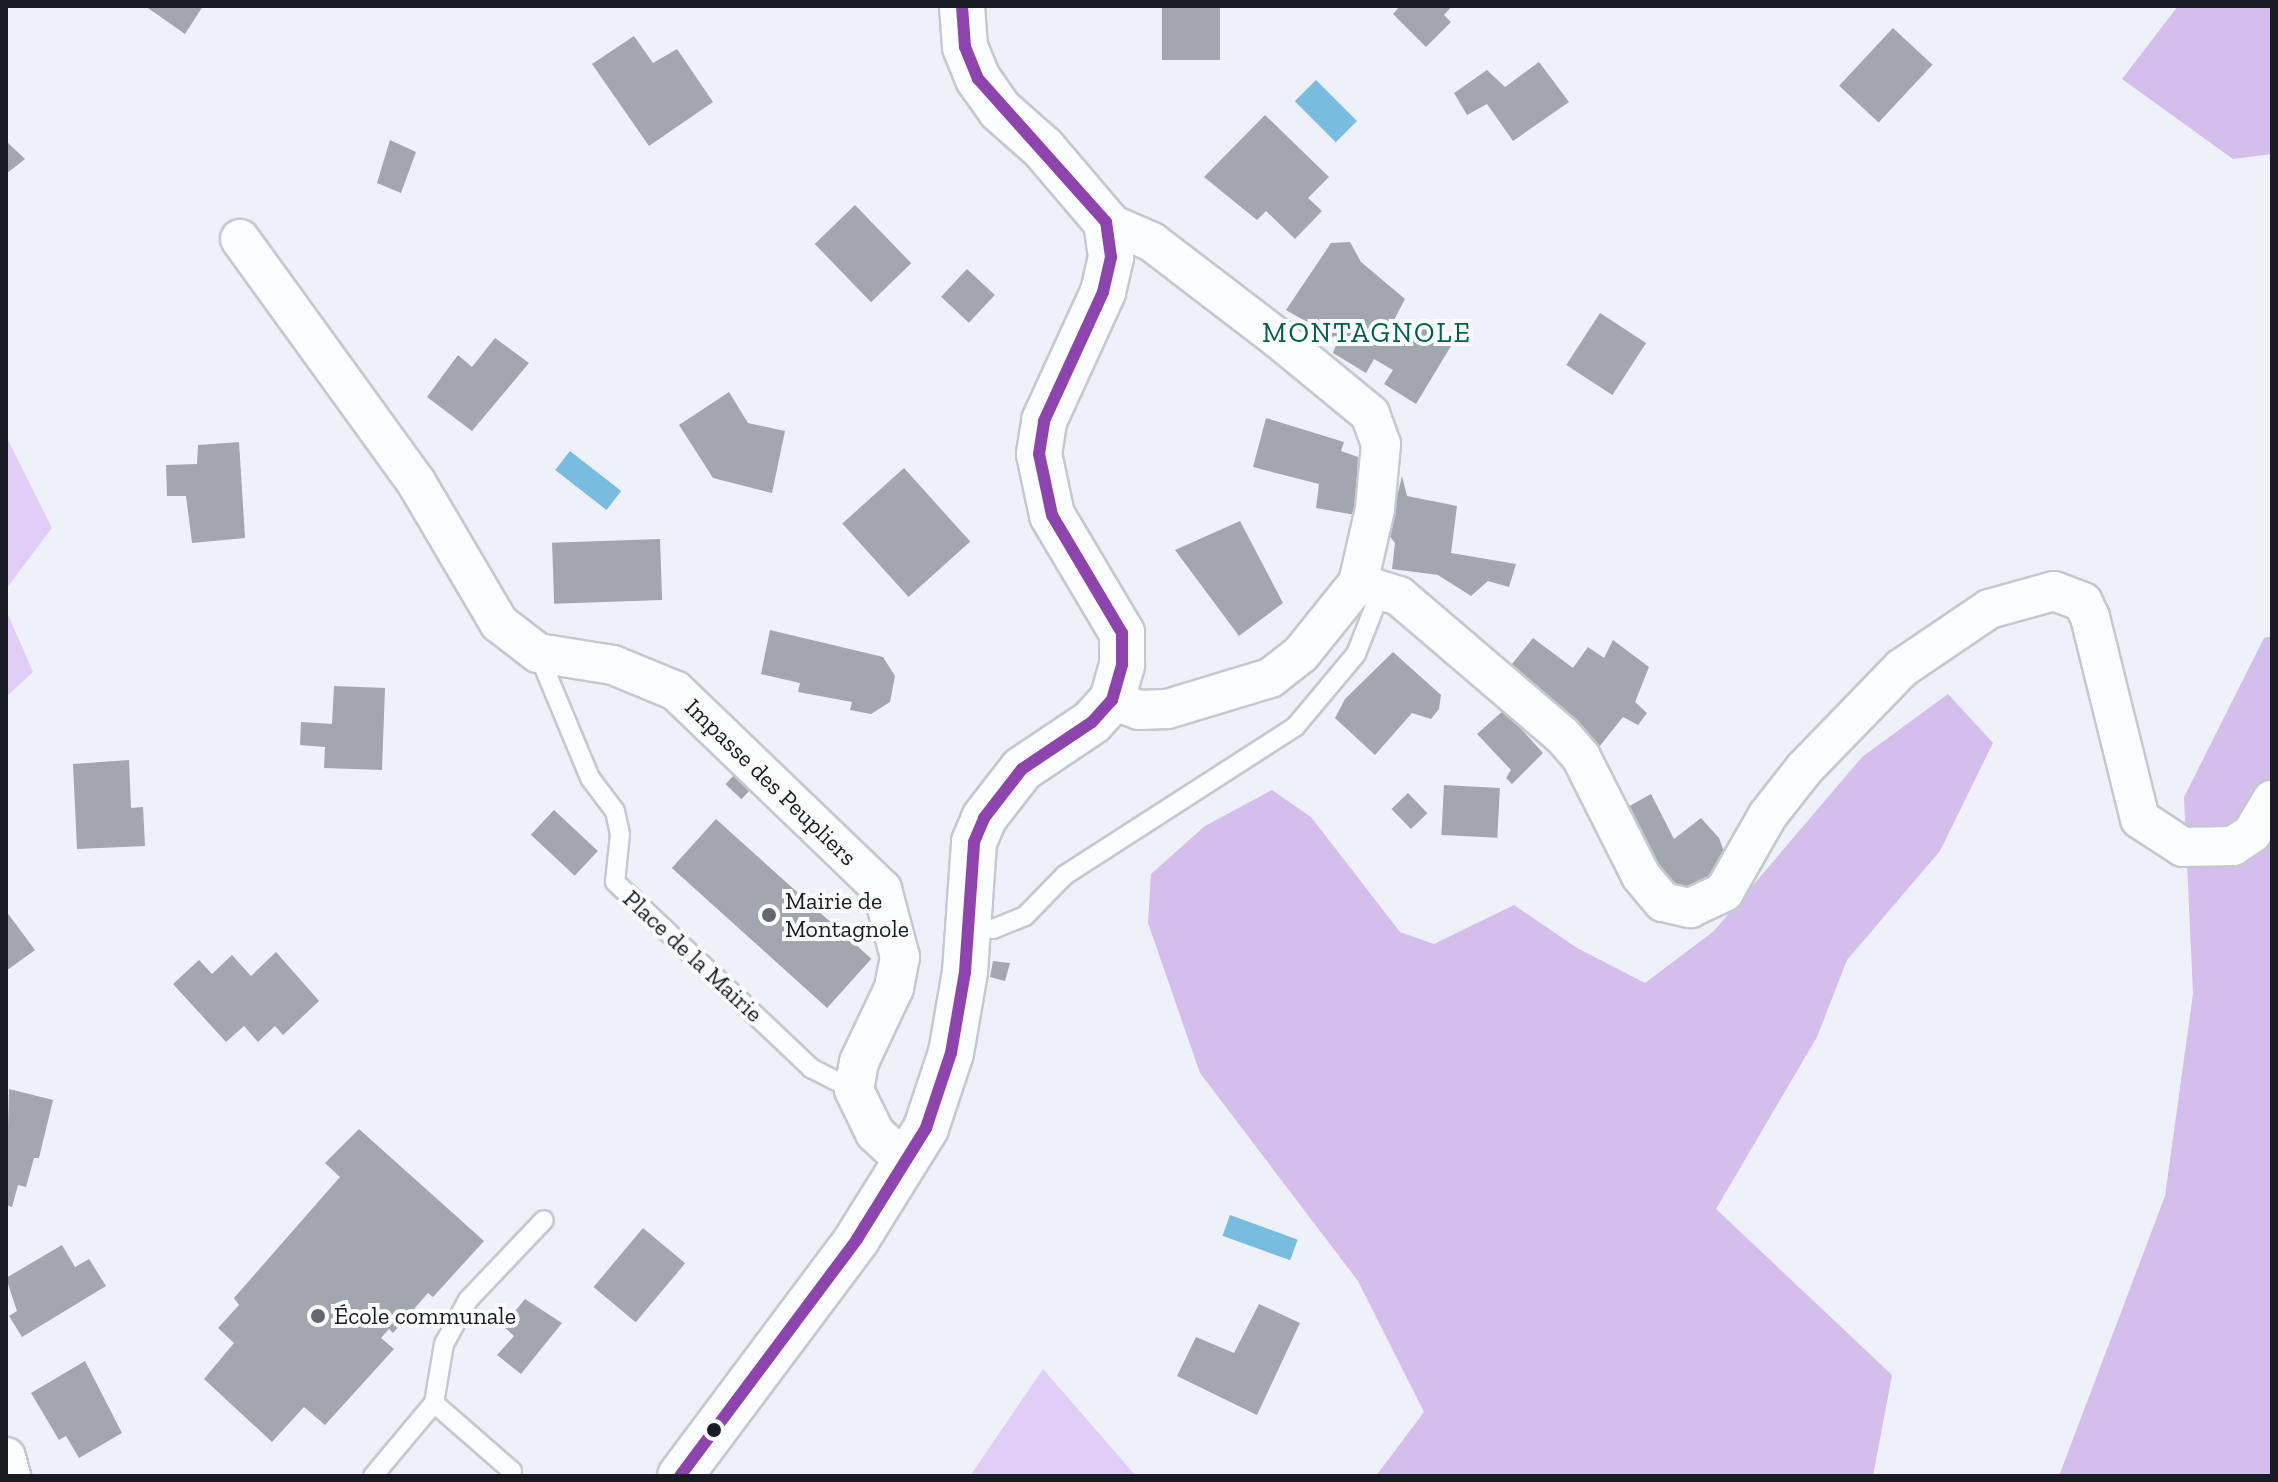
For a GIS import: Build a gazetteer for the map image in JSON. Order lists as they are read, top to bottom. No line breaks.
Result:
{"streets":{"street":["Impasse des Peupliers"],"lane":["Place de la Mairie"]},"crossings":[["Impasse des Peupliers","Place de la Mairie"]],"districts":["MONTAGNOLE"],"places":["Mairie de Montagnole","École communale"]}
